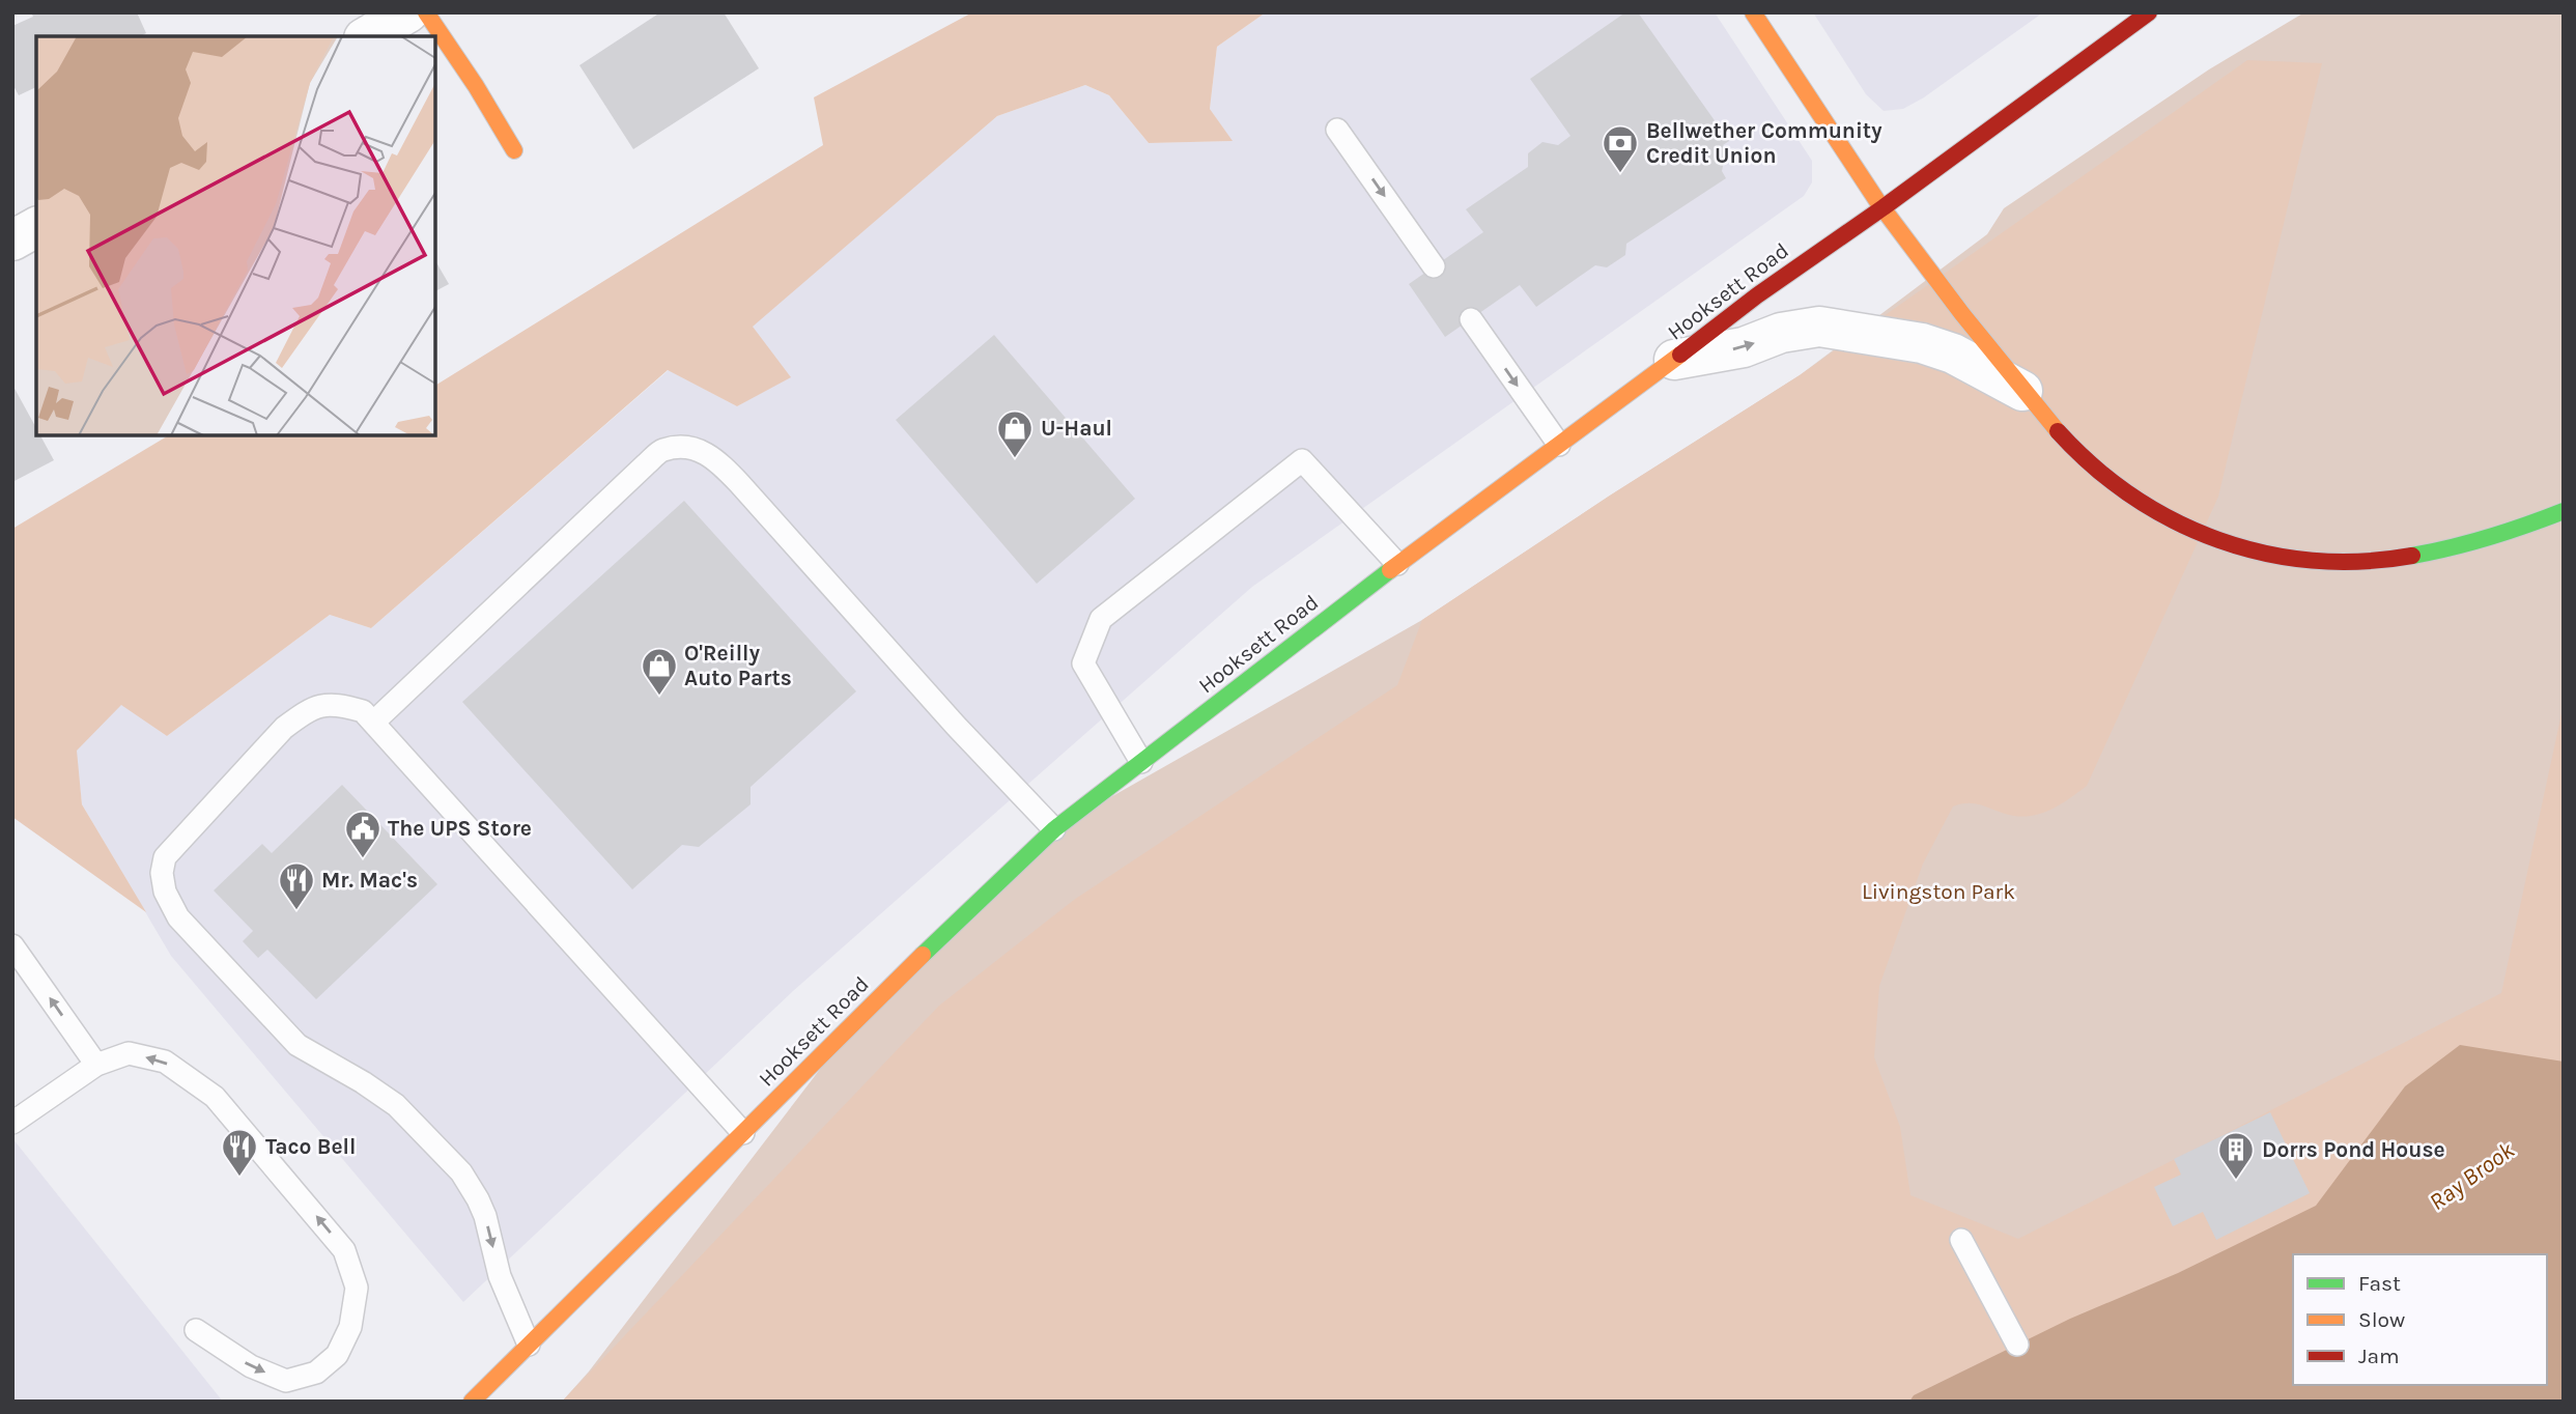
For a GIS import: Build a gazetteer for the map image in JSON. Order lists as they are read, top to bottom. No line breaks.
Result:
{"streets":{"main road":["Hooksett Road"]},"water":["Ray Brook"],"parks":["Livingston Park"],"places":{"bank":["Bellwether Community Credit Union"],"shop":["U-Haul","O'Reilly Auto Parts"],"public building":["The UPS Store"],"restaurant":["Mr. Mac's","Taco Bell"],"building":["Dorrs Pond House"]},"legend":["Fast","Slow","Jam"]}
